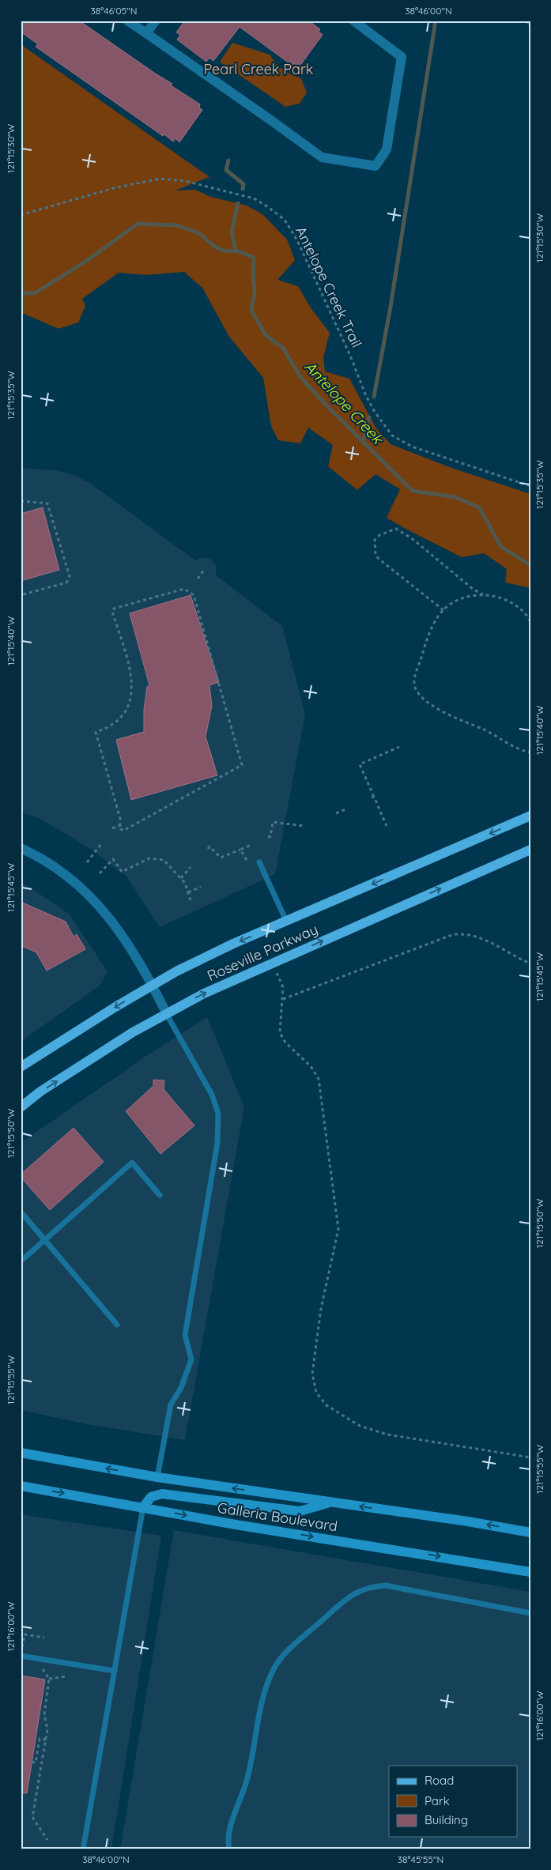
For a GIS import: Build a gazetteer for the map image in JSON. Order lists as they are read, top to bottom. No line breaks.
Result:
{"streets":{"main road":["Roseville Parkway","Galleria Boulevard"],"path":["Antelope Creek Trail"]},"water":["Antelope Creek"],"parks":["Pearl Creek Park"],"legend":["Road","Park","Building"],"coordinates":["38°46'05\"N","38°46'00\"N","121°15'30\"W","121°15'35\"W","121°15'40\"W","121°15'45\"W","121°15'50\"W","121°15'55\"W","121°16'00\"W","38°45'55\"N"]}
